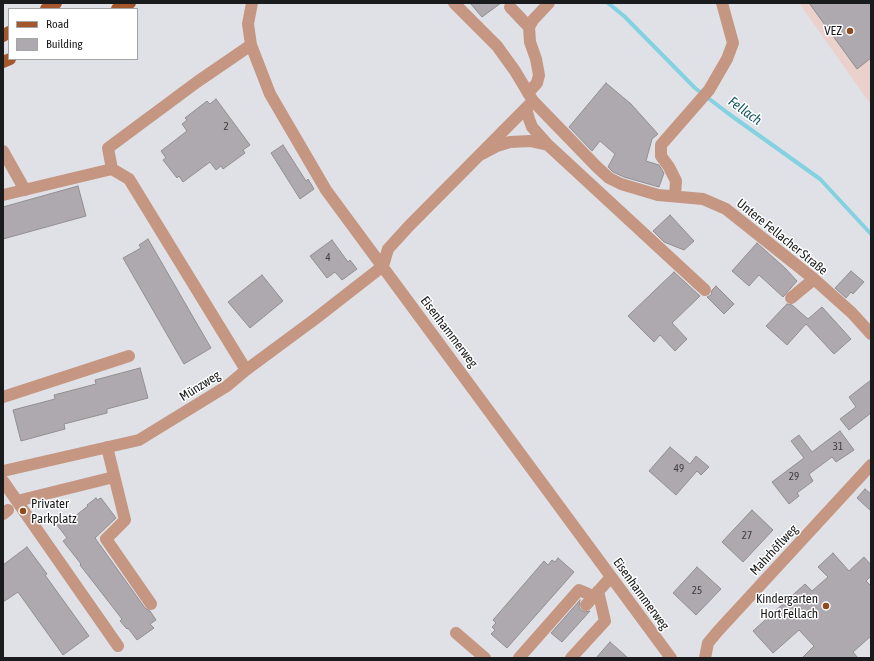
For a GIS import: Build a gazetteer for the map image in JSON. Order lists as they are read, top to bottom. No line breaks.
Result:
{"streets":{"street":["Untere Fellacher Straße","Eisenhammerweg","Münzweg","Mahrhöflweg"]},"crossings":[["Eisenhammerweg","Münzweg"]],"water":["Fellach"],"places":["VEZ","Privater Parkplatz","Kindergarten Hort Fellach"],"house_numbers":["2","4","31","49","29","27","25"],"legend":["Road","Building"]}
